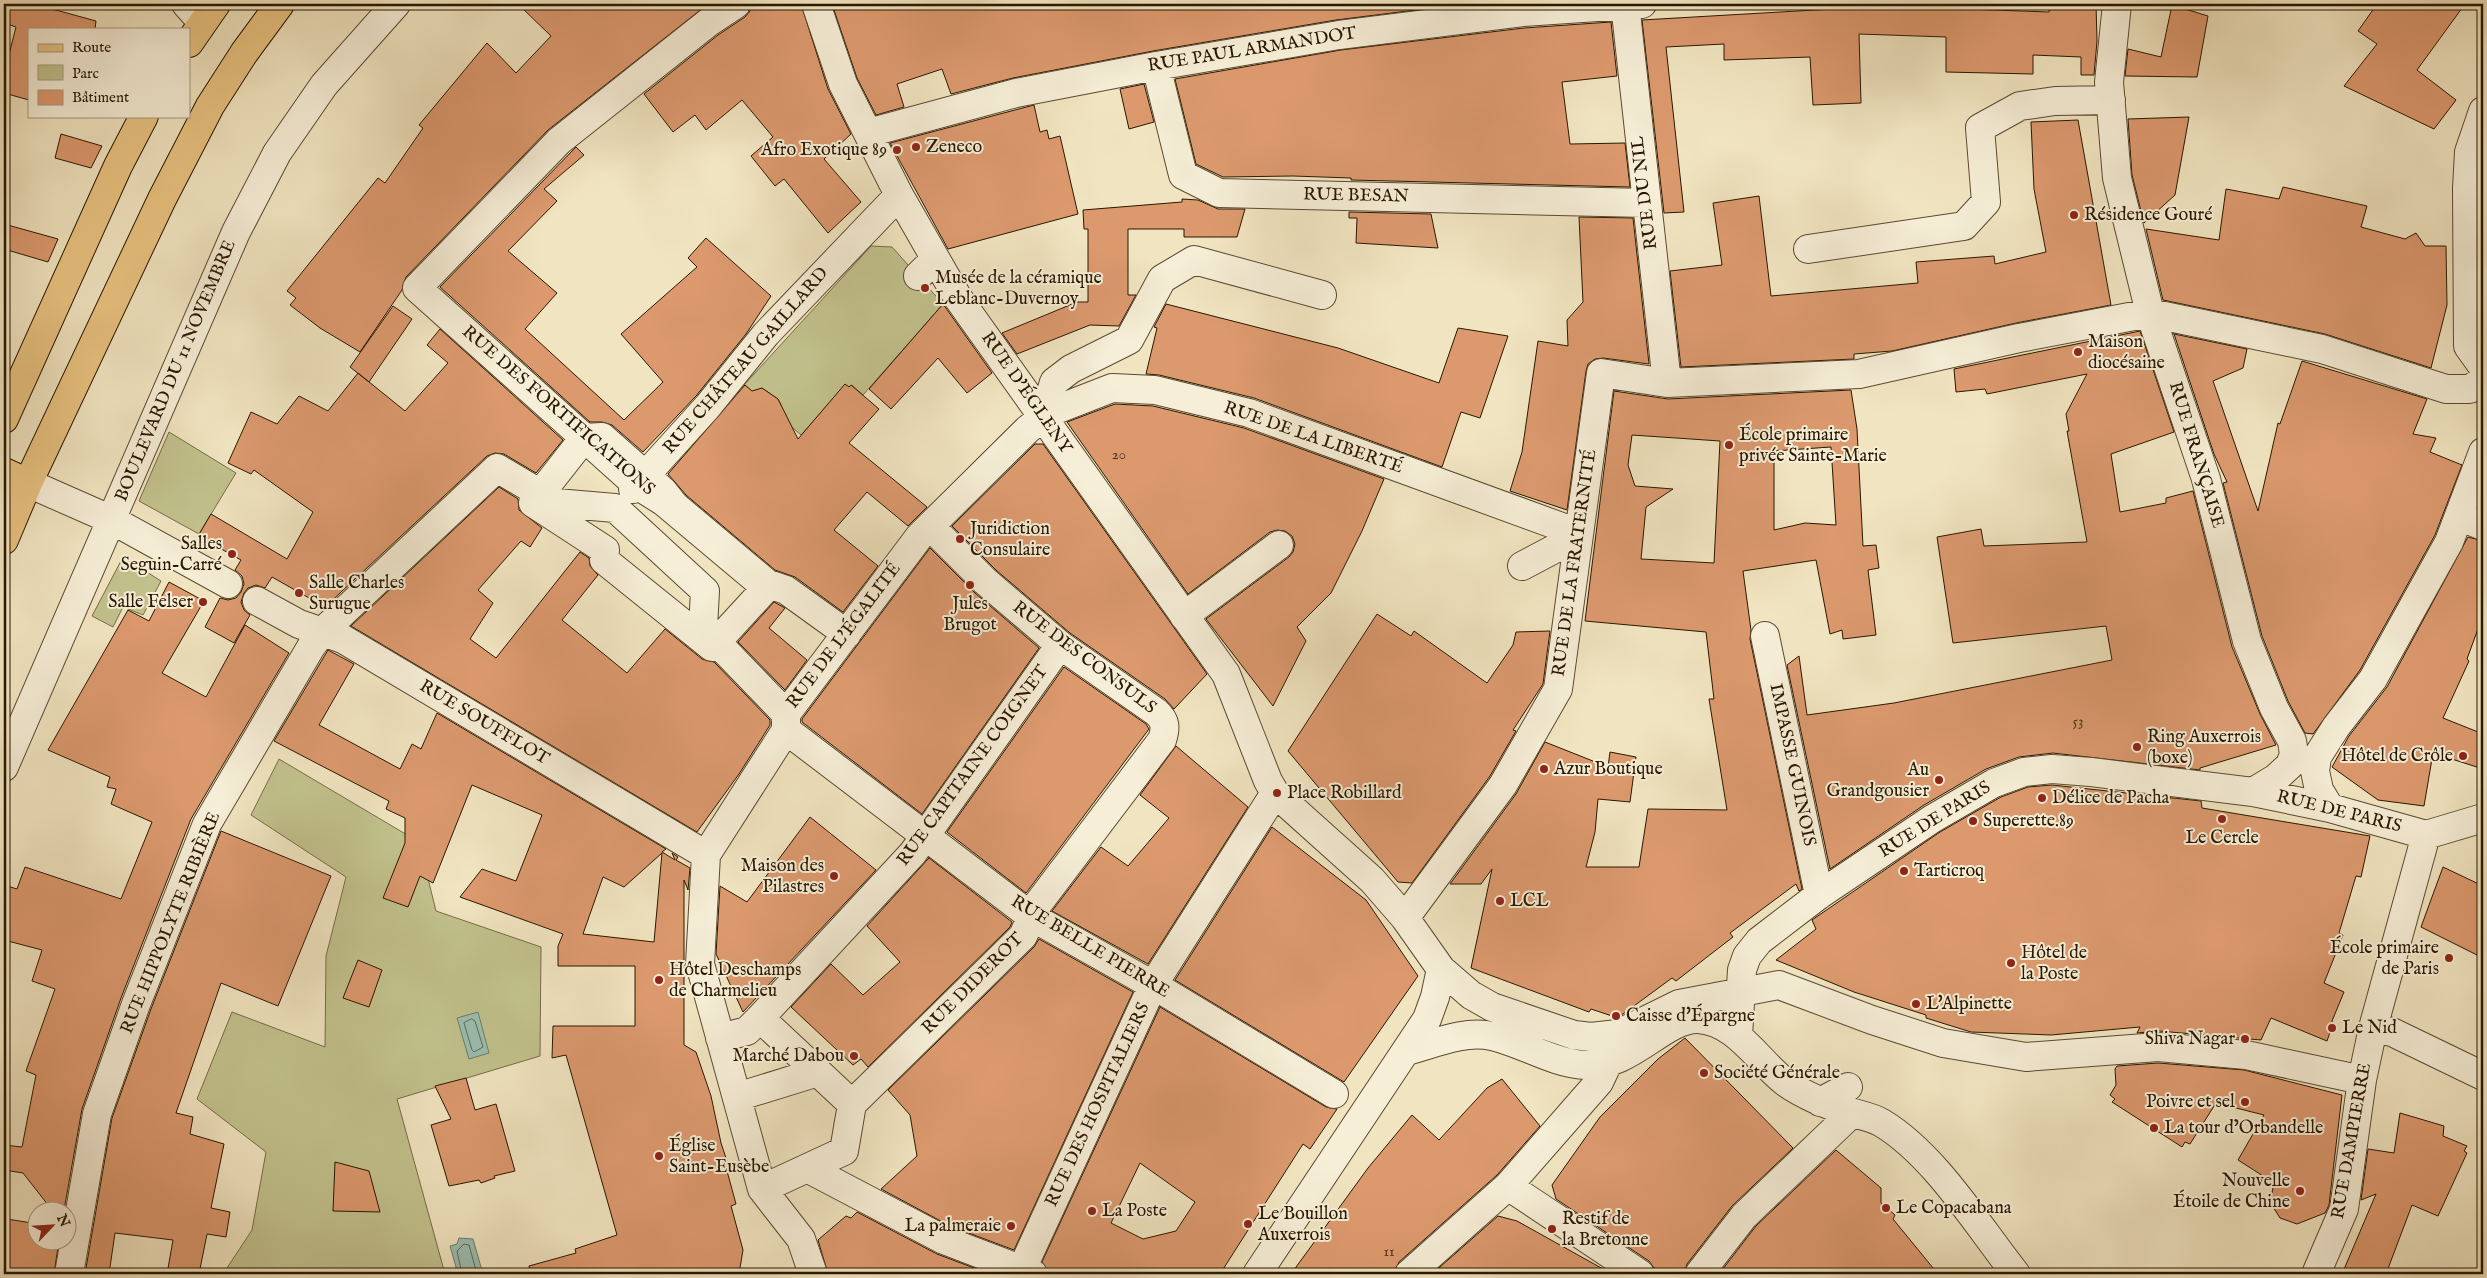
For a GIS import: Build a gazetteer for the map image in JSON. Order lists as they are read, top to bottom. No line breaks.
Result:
{"streets":{"street":["RUE PAUL ARMANDOT","RUE DU NIL","RUE BESAN","RUE CHÂTEAU GAILLARD","BOULEVARD DU 11 NOVEMBRE","RUE D'ÉGLENY","RUE DES FORTIFICATIONS","RUE DE LA LIBERTÉ","RUE FRANÇAISE","RUE DE LA FRATERNITÉ","RUE DE L'ÉGALITÉ","RUE DES CONSULS","RUE SOUFFLOT","IMPASSE GUINOIS","RUE CAPITAINE COIGNET","RUE DE PARIS","RUE HIPPOLYTE RIBIÈRE","RUE BELLE PIERRE","RUE DIDEROT","RUE DES HOSPITALIERS","RUE DAMPIERRE"]},"crossings":[["RUE PAUL ARMANDOT","RUE DU NIL"],["RUE PAUL ARMANDOT","RUE BESAN"],["RUE PAUL ARMANDOT","RUE D'ÉGLENY"],["RUE DU NIL","RUE BESAN"],["RUE DU NIL","RUE DE LA FRATERNITÉ"],["RUE CHÂTEAU GAILLARD","RUE D'ÉGLENY"],["RUE CHÂTEAU GAILLARD","RUE DES FORTIFICATIONS"],["RUE D'ÉGLENY","RUE DE LA LIBERTÉ"],["RUE D'ÉGLENY","RUE DE L'ÉGALITÉ"],["RUE D'ÉGLENY","RUE DES HOSPITALIERS"],["RUE DES FORTIFICATIONS","RUE DE L'ÉGALITÉ"],["RUE DE LA LIBERTÉ","RUE DE LA FRATERNITÉ"],["RUE DE LA LIBERTÉ","RUE DE L'ÉGALITÉ"],["RUE FRANÇAISE","RUE DE PARIS"],["RUE DE L'ÉGALITÉ","RUE DES CONSULS"],["RUE DE L'ÉGALITÉ","RUE SOUFFLOT"],["RUE DE L'ÉGALITÉ","RUE CAPITAINE COIGNET"],["RUE DE L'ÉGALITÉ","RUE BELLE PIERRE"],["RUE DES CONSULS","RUE CAPITAINE COIGNET"],["RUE DES CONSULS","RUE DIDEROT"],["RUE SOUFFLOT","RUE HIPPOLYTE RIBIÈRE"],["IMPASSE GUINOIS","RUE DE PARIS"],["RUE CAPITAINE COIGNET","RUE BELLE PIERRE"],["RUE DE PARIS","RUE DAMPIERRE"],["RUE BELLE PIERRE","RUE DIDEROT"],["RUE BELLE PIERRE","RUE DES HOSPITALIERS"]],"places":["Zeneco","Afro Exotique 89","Résidence Gouré","Musée de la céramique Leblanc-Duvernoy","Maison diocésaine","École primaire privée Sainte-Marie","Juridiction Consulaire","Salles Seguin-Carré","Jules Brugot","Salle Charles Surugue","Salle Felser","Ring Auxerrois (boxe)","Hôtel de Crôle","Azur Boutique","Au Grandgousier","Place Robillard","Délice de Pacha","Le Cercle","Superette.89","Tarticroq","Maison des Pilastres","LCL","École primaire de Paris","Hôtel de la Poste","Hôtel Deschamps de Charmelieu","L'Alpinette","Caisse d'Épargne","Le Nid","Shiva Nagar","Marché Dabou","Société Générale","Poivre et sel","La tour d’Orbandelle","Église Saint-Eusèbe","Nouvelle Étoile de Chine","Le Copacabana","La Poste","Le Bouillon Auxerrois","La palmeraie","Restif de la Bretonne"],"house_numbers":["20","53","11"],"legend":["Route","Parc","Bâtiment"],"north":"top right"}
